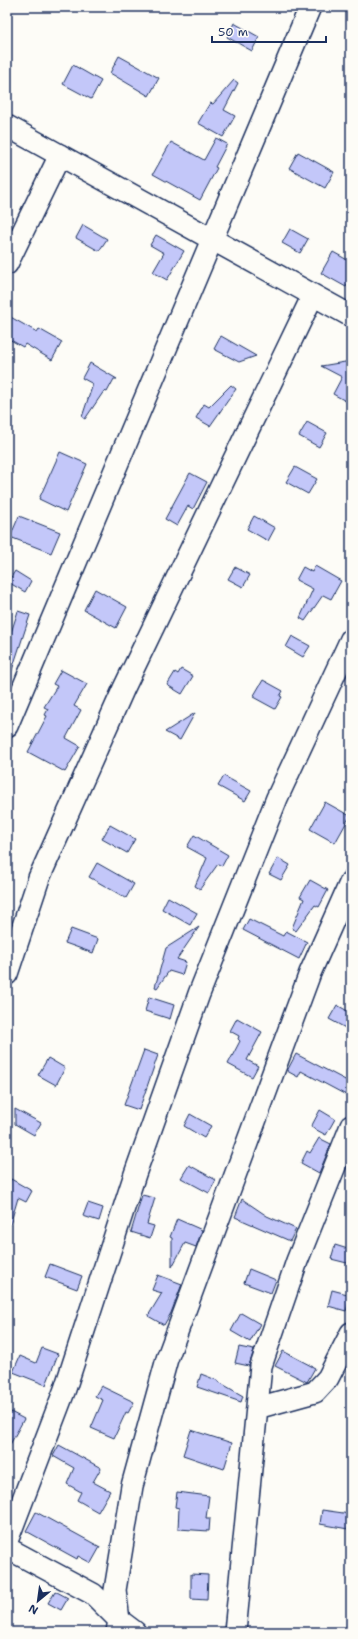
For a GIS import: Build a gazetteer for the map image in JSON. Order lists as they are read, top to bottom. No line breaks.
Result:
{"scale_bar":"50 m","north":"bottom left"}
